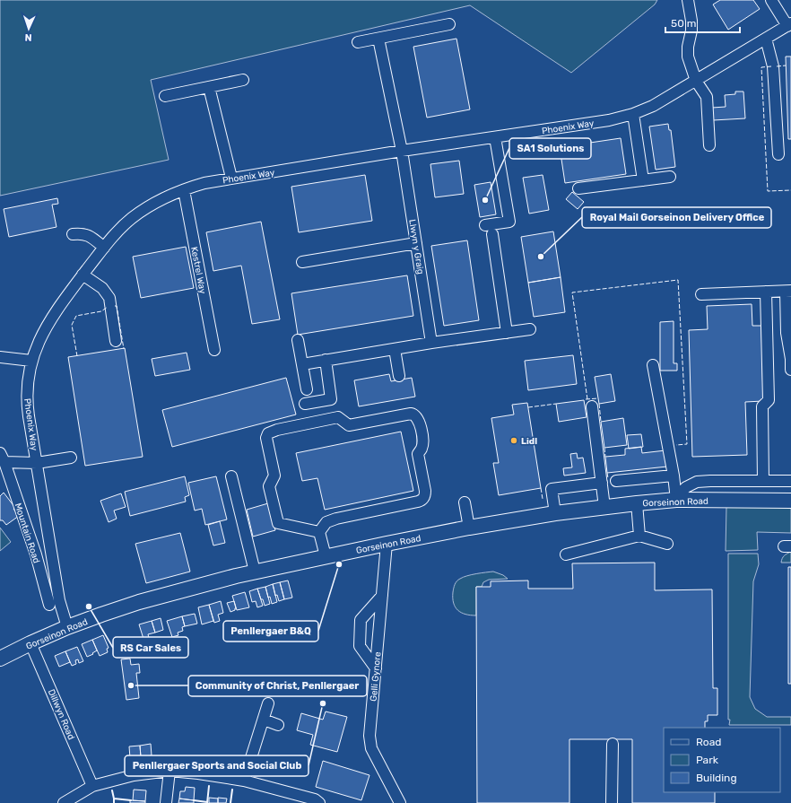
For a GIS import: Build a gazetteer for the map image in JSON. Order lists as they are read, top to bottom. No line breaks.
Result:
{"streets":{"main road":["Gorseinon Road"],"street":["Phoenix Way","Llwyn y Graig","Kestrel Way","Mountain Road","Gelli Gynore","Dillwyn Road"]},"crossings":[["Phoenix Way","Llwyn y Graig"],["Phoenix Way","Kestrel Way"],["Phoenix Way","Gorseinon Road"],["Phoenix Way","Mountain Road"],["Gorseinon Road","Gelli Gynore"],["Gorseinon Road","Dillwyn Road"]],"places":["SA1 Solutions","Royal Mail Gorseinon Delivery Office","Lidl","Penllergaer B&Q","RS Car Sales","Community of Christ, Penllergaer","Penllergaer Sports and Social Club"],"legend":["Road","Park","Building"],"scale_bar":"50 m","north":"bottom"}
